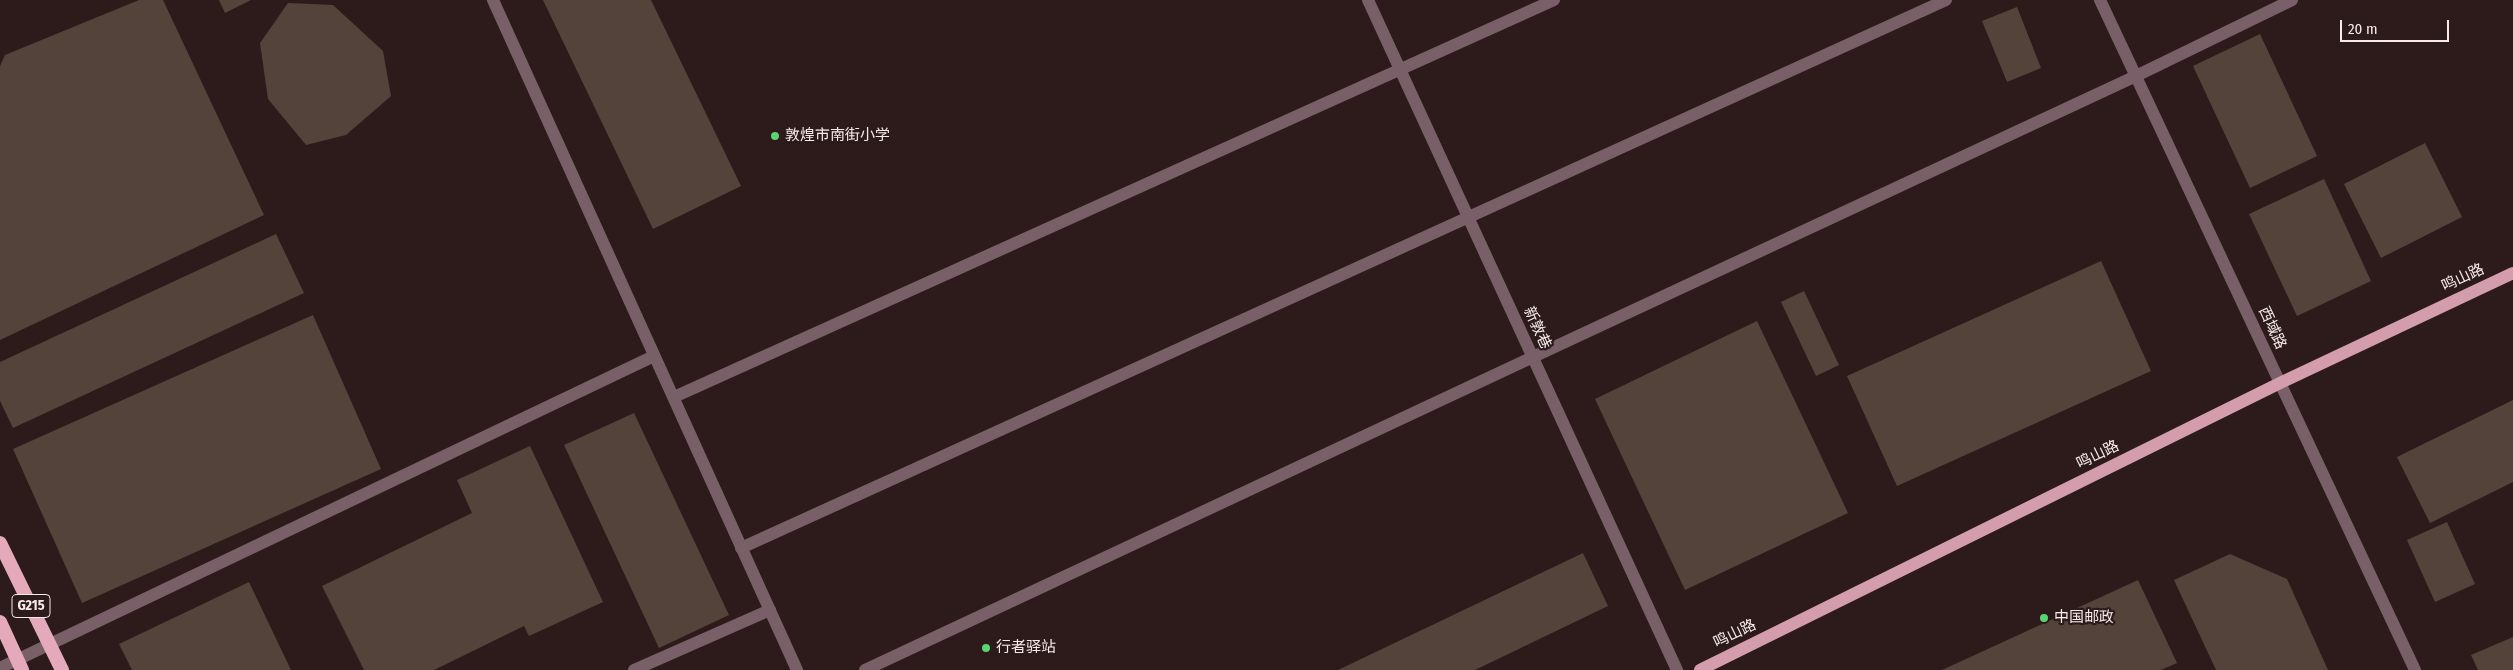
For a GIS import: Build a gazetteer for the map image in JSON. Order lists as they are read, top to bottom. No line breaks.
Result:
{"streets":{"highway":["G215"],"main road":["鸣山路"],"street":["新敦巷","西域路"]},"crossings":[["鸣山路","西域路"]],"places":["敦煌市南街小学","中国邮政","行者驿站"],"scale_bar":"20 m"}
